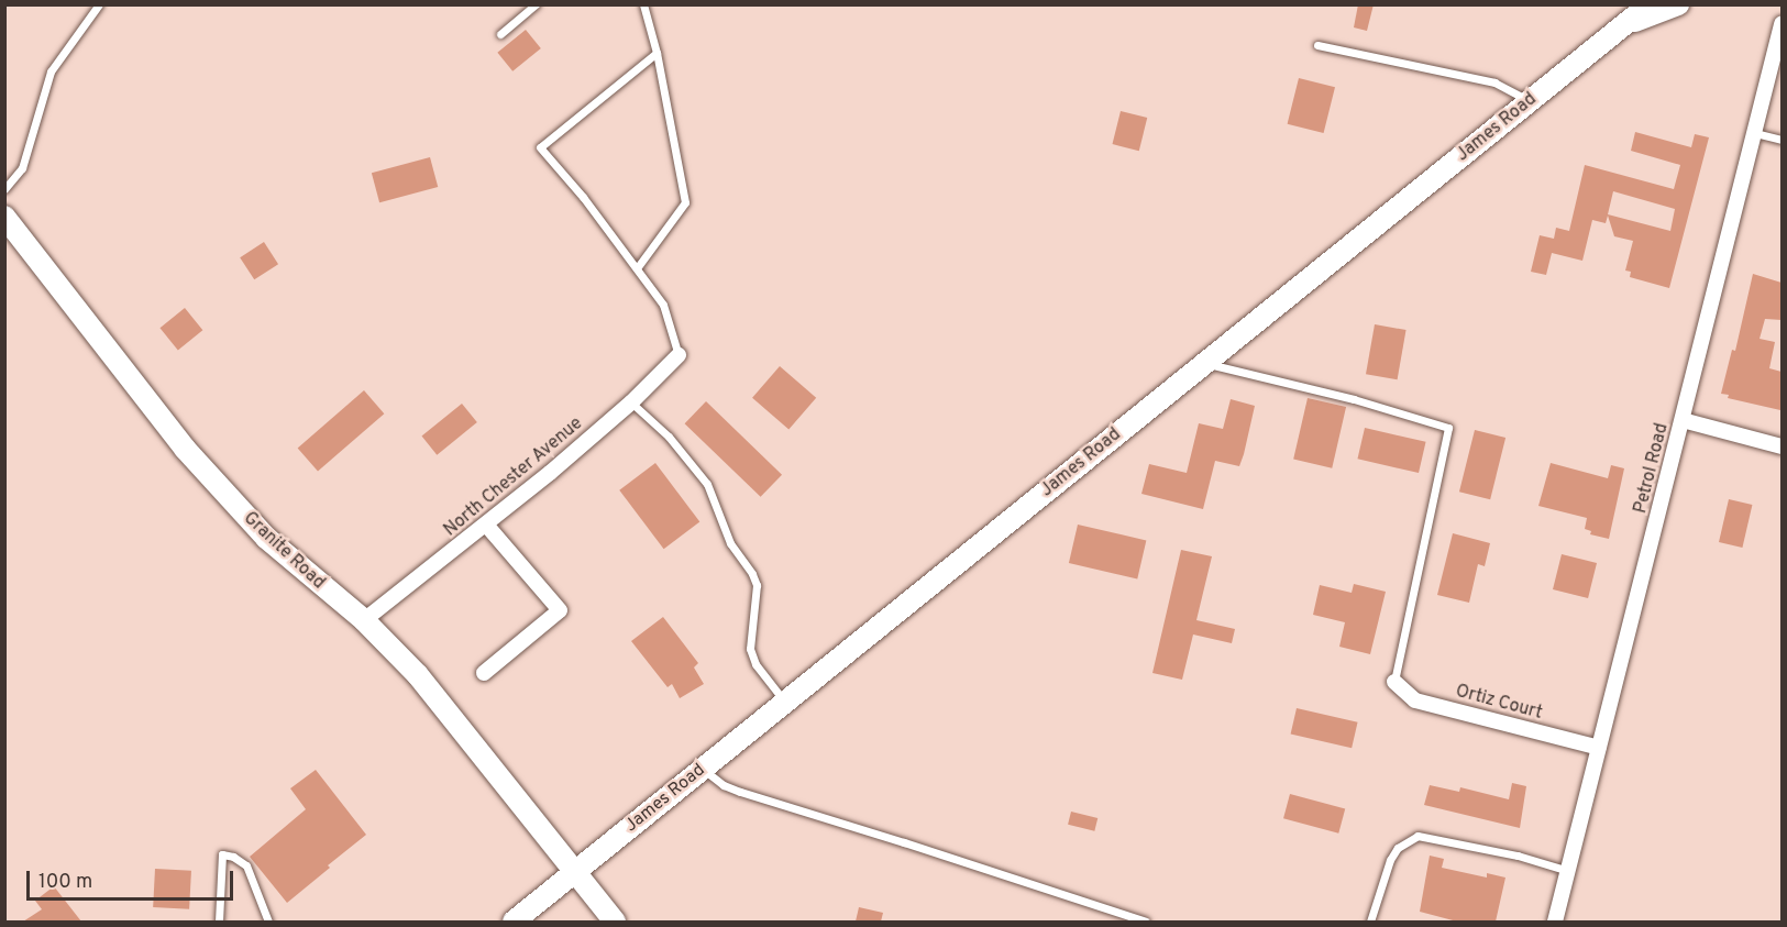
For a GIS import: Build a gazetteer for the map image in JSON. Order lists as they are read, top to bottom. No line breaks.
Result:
{"streets":{"main road":["James Road","Granite Road"],"street":["Petrol Road","North Chester Avenue","Ortiz Court"]},"crossings":[["James Road","Granite Road"],["Petrol Road","Ortiz Court"],["North Chester Avenue","Granite Road"]],"scale_bar":"100 m"}
